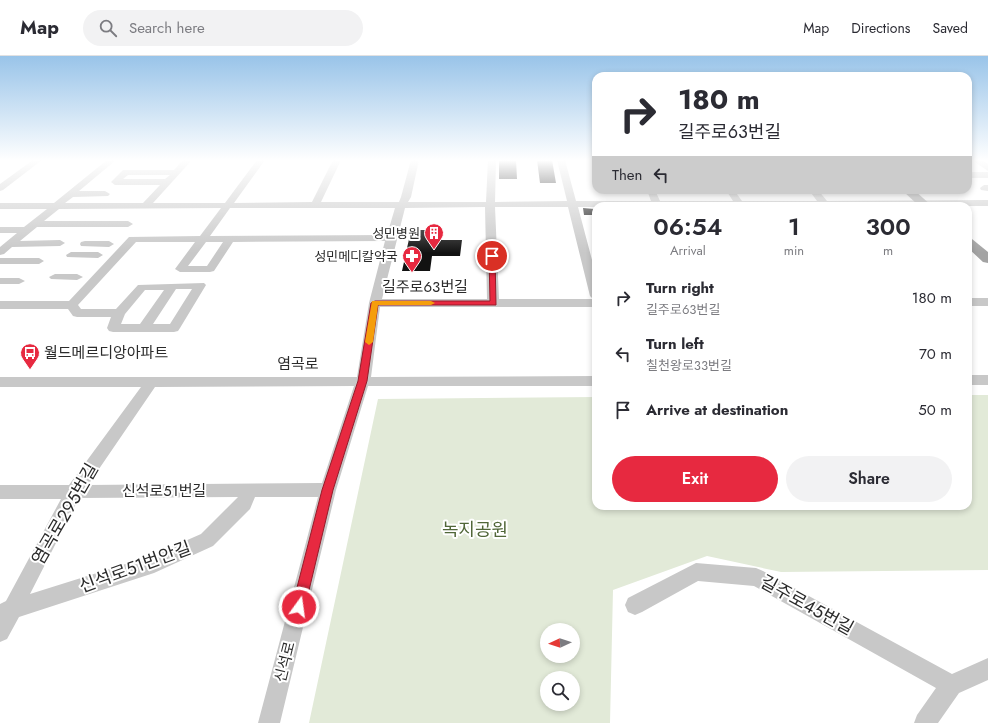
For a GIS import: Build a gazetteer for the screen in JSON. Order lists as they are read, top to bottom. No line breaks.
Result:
{"streets":{"street":["길주로63번길","염곡로","신석로51번길","염곡로295번길","신석로51번안길","길주로45번길","신석로"]},"crossings":[["길주로63번길","신석로"],["염곡로","염곡로295번길"],["염곡로","신석로"],["신석로51번길","염곡로295번길"],["신석로51번길","신석로51번안길"],["신석로51번길","신석로"],["염곡로295번길","신석로51번안길"]],"parks":["녹지공원"],"places":{"building":["성민병원"],"pharmacy":["성민메디칼약국"],"bus stop":["월드메르디앙아파트"]},"north":"left","page":{"header":"Map","search":"Search here","nav":["Map","Directions","Saved"],"turn":["180 m","길주로63번길"],"then":"Then","eta":["06:54","Arrival","1","min","300","m"],"list":[{"name":"Turn right","note":"길주로63번길","value":"180 m"},{"name":"Turn left","note":"칠천왕로33번길","value":"70 m"},{"name":"Arrive at destination","value":"50 m"}],"buttons":["Exit","Share"]}}
